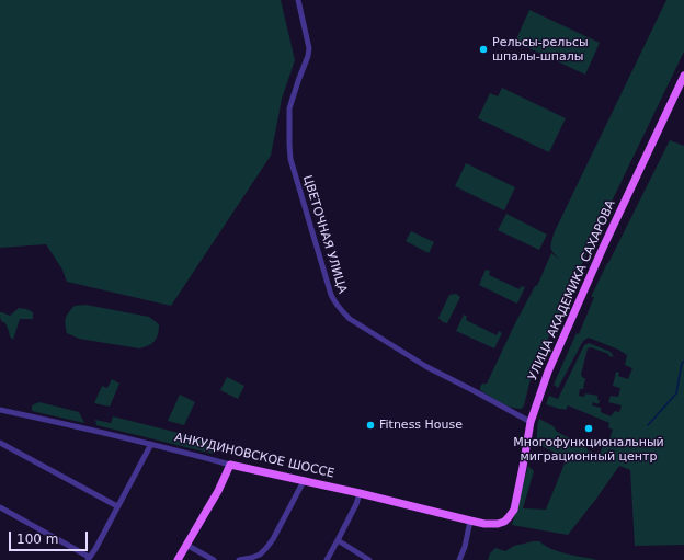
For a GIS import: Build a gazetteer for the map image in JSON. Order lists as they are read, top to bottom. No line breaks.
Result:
{"streets":{"main road":["УЛИЦА АКАДЕМИКА САХАРОВА","АНКУДИНОВСКОЕ ШОССЕ"],"street":["ЦВЕТОЧНАЯ УЛИЦА"]},"crossings":[["ЦВЕТОЧНАЯ УЛИЦА","УЛИЦА АКАДЕМИКА САХАРОВА"],["УЛИЦА АКАДЕМИКА САХАРОВА","АНКУДИНОВСКОЕ ШОССЕ"]],"places":["Рельсы-рельсы шпалы-шпалы","Fitness House","Многофункциональный миграционный центр"],"scale_bar":"100 m"}
